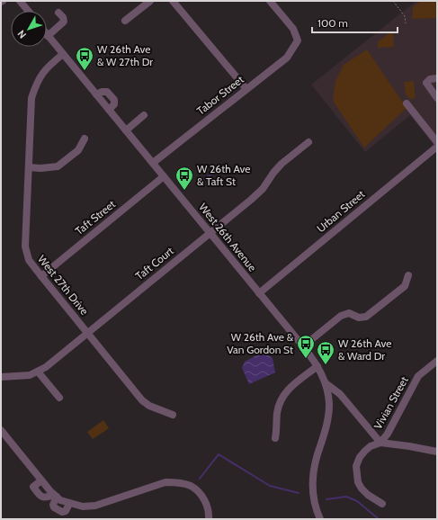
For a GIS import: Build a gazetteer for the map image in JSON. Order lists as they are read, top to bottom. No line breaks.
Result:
{"streets":{"street":["Tabor Street","Urban Street","Taft Street","West 26th Avenue","Taft Court","West 27th Drive","Vivian Street"]},"crossings":[["Tabor Street","West 26th Avenue"],["Urban Street","West 26th Avenue"],["Taft Street","West 26th Avenue"],["Taft Street","West 27th Drive"],["West 26th Avenue","Taft Court"],["West 26th Avenue","West 27th Drive"],["Taft Court","West 27th Drive"]],"places":{"bus stop":["W 26th Ave & W 27th Dr","W 26th Ave & Taft St","W 26th Ave & Van Gordon St","W 26th Ave & Ward Dr"]},"scale_bar":"100 m","north":"bottom left"}
